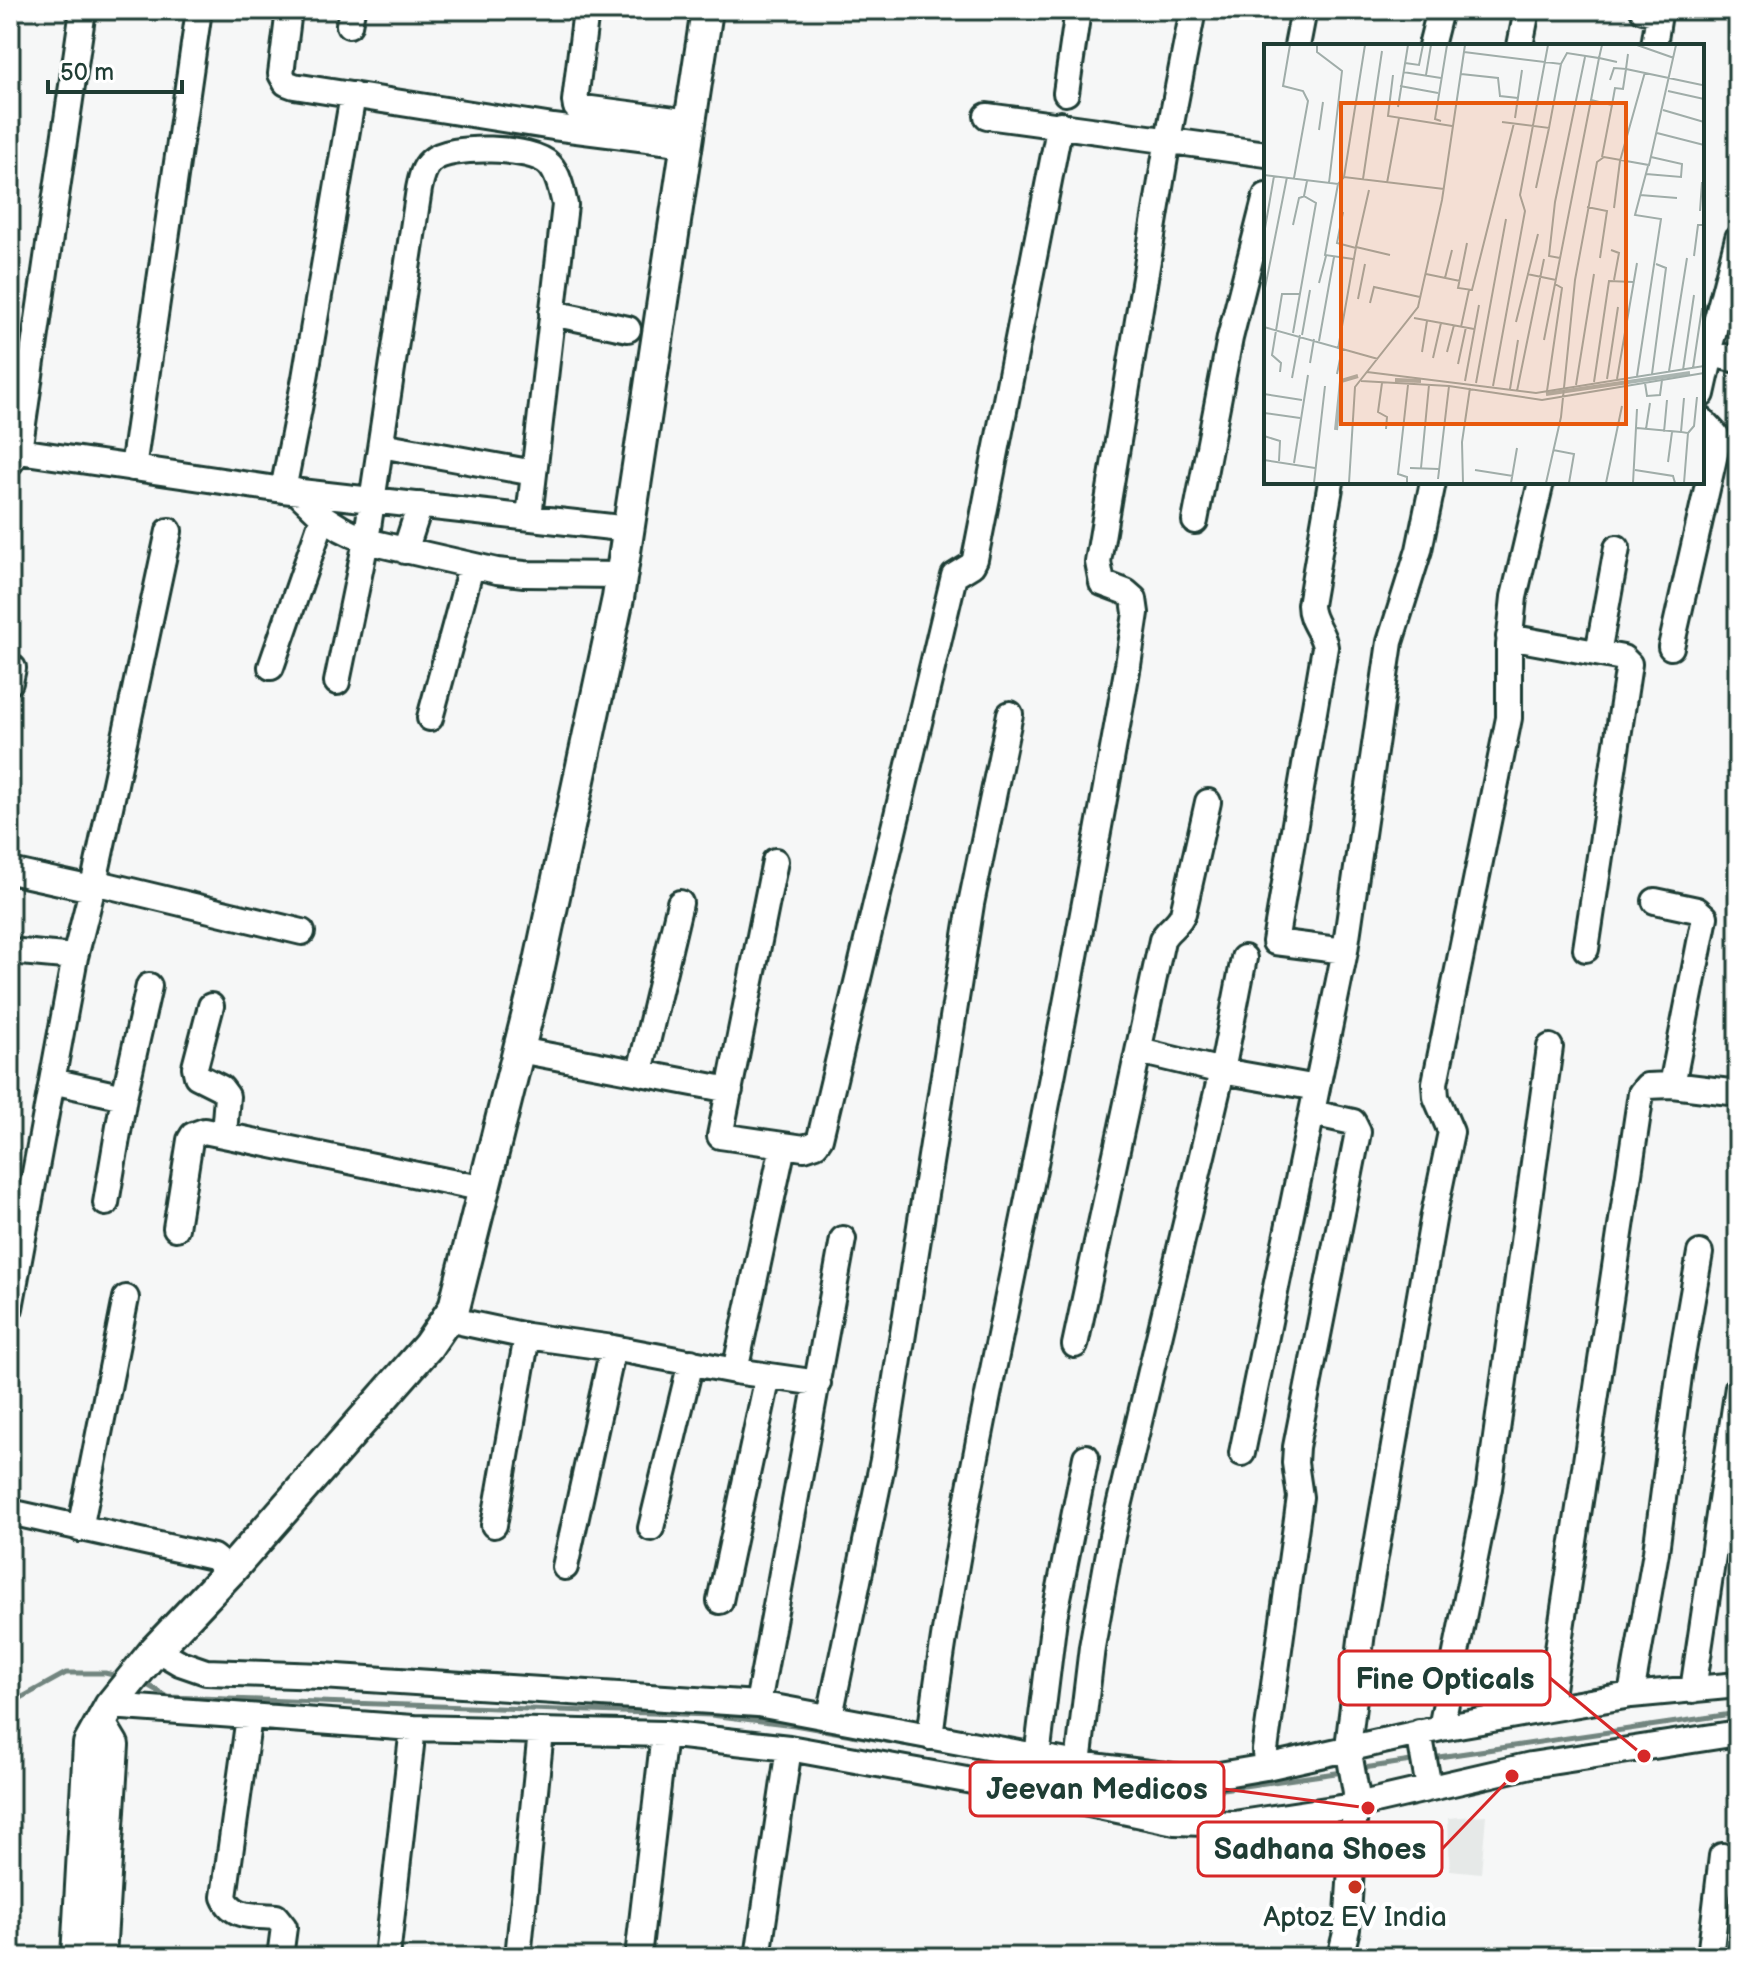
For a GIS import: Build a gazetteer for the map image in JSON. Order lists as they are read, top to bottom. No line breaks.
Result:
{"places":["Fine Opticals","Sadhana Shoes","Jeevan Medicos","Aptoz EV India"],"scale_bar":"50 m"}
